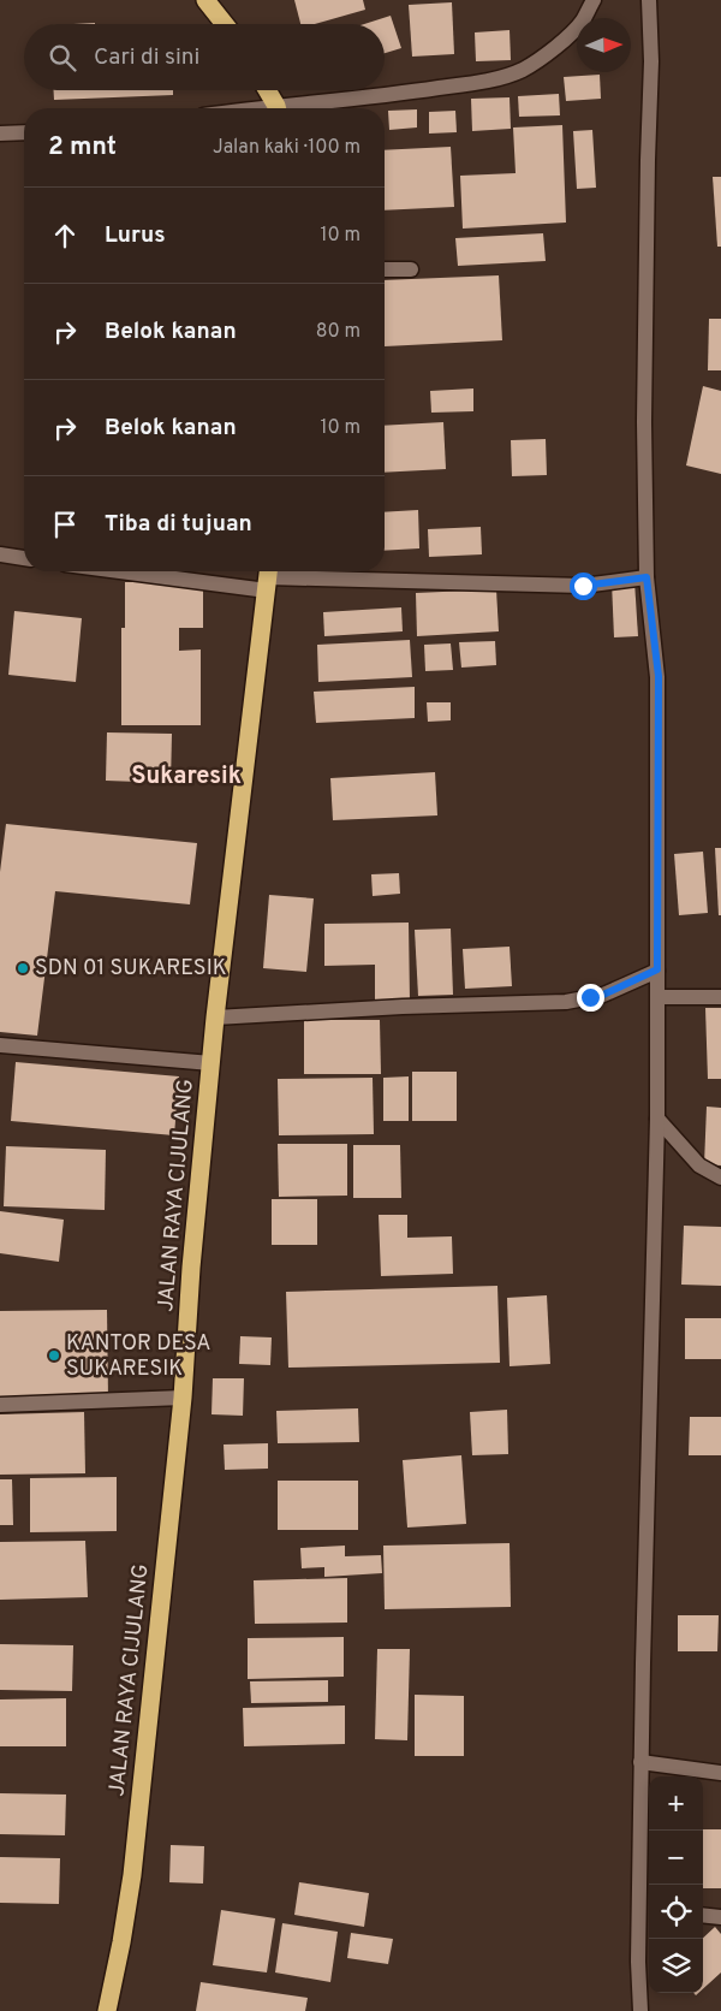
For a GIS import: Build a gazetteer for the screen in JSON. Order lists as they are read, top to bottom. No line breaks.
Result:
{"streets":{"highway":["JALAN RAYA CIJULANG"]},"districts":["Sukaresik"],"places":["SDN 01 SUKARESIK","KANTOR DESA SUKARESIK"],"north":"right","page":{"search":"Cari di sini","heading":["2 mnt","Jalan kaki · 100 m"],"list":[["Lurus","10 m"],["Belok kanan","80 m"],["Belok kanan","10 m"],"Tiba di tujuan"],"map_buttons":["+","−"]}}
